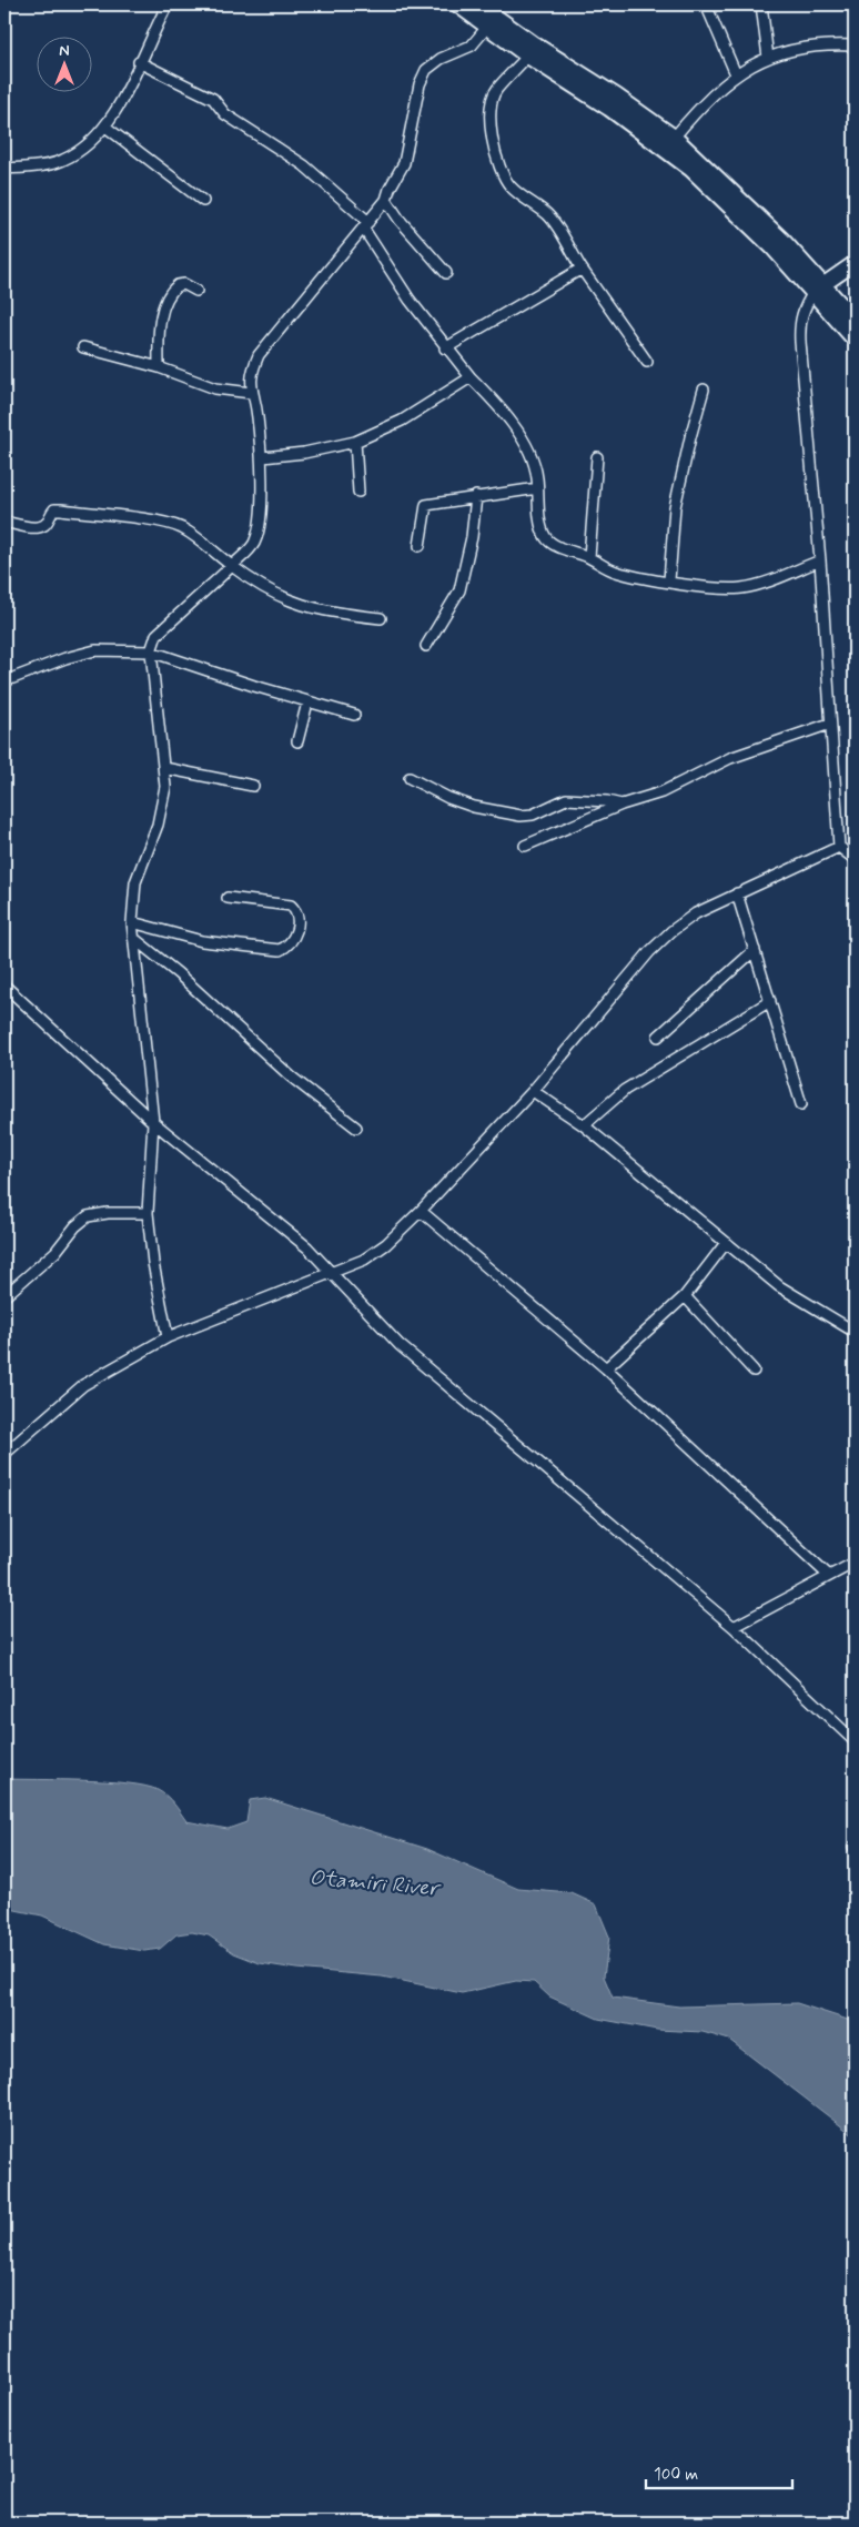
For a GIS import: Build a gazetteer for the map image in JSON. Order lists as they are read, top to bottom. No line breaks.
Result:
{"water":["Otamiri River"],"scale_bar":"100 m","north":"top"}
